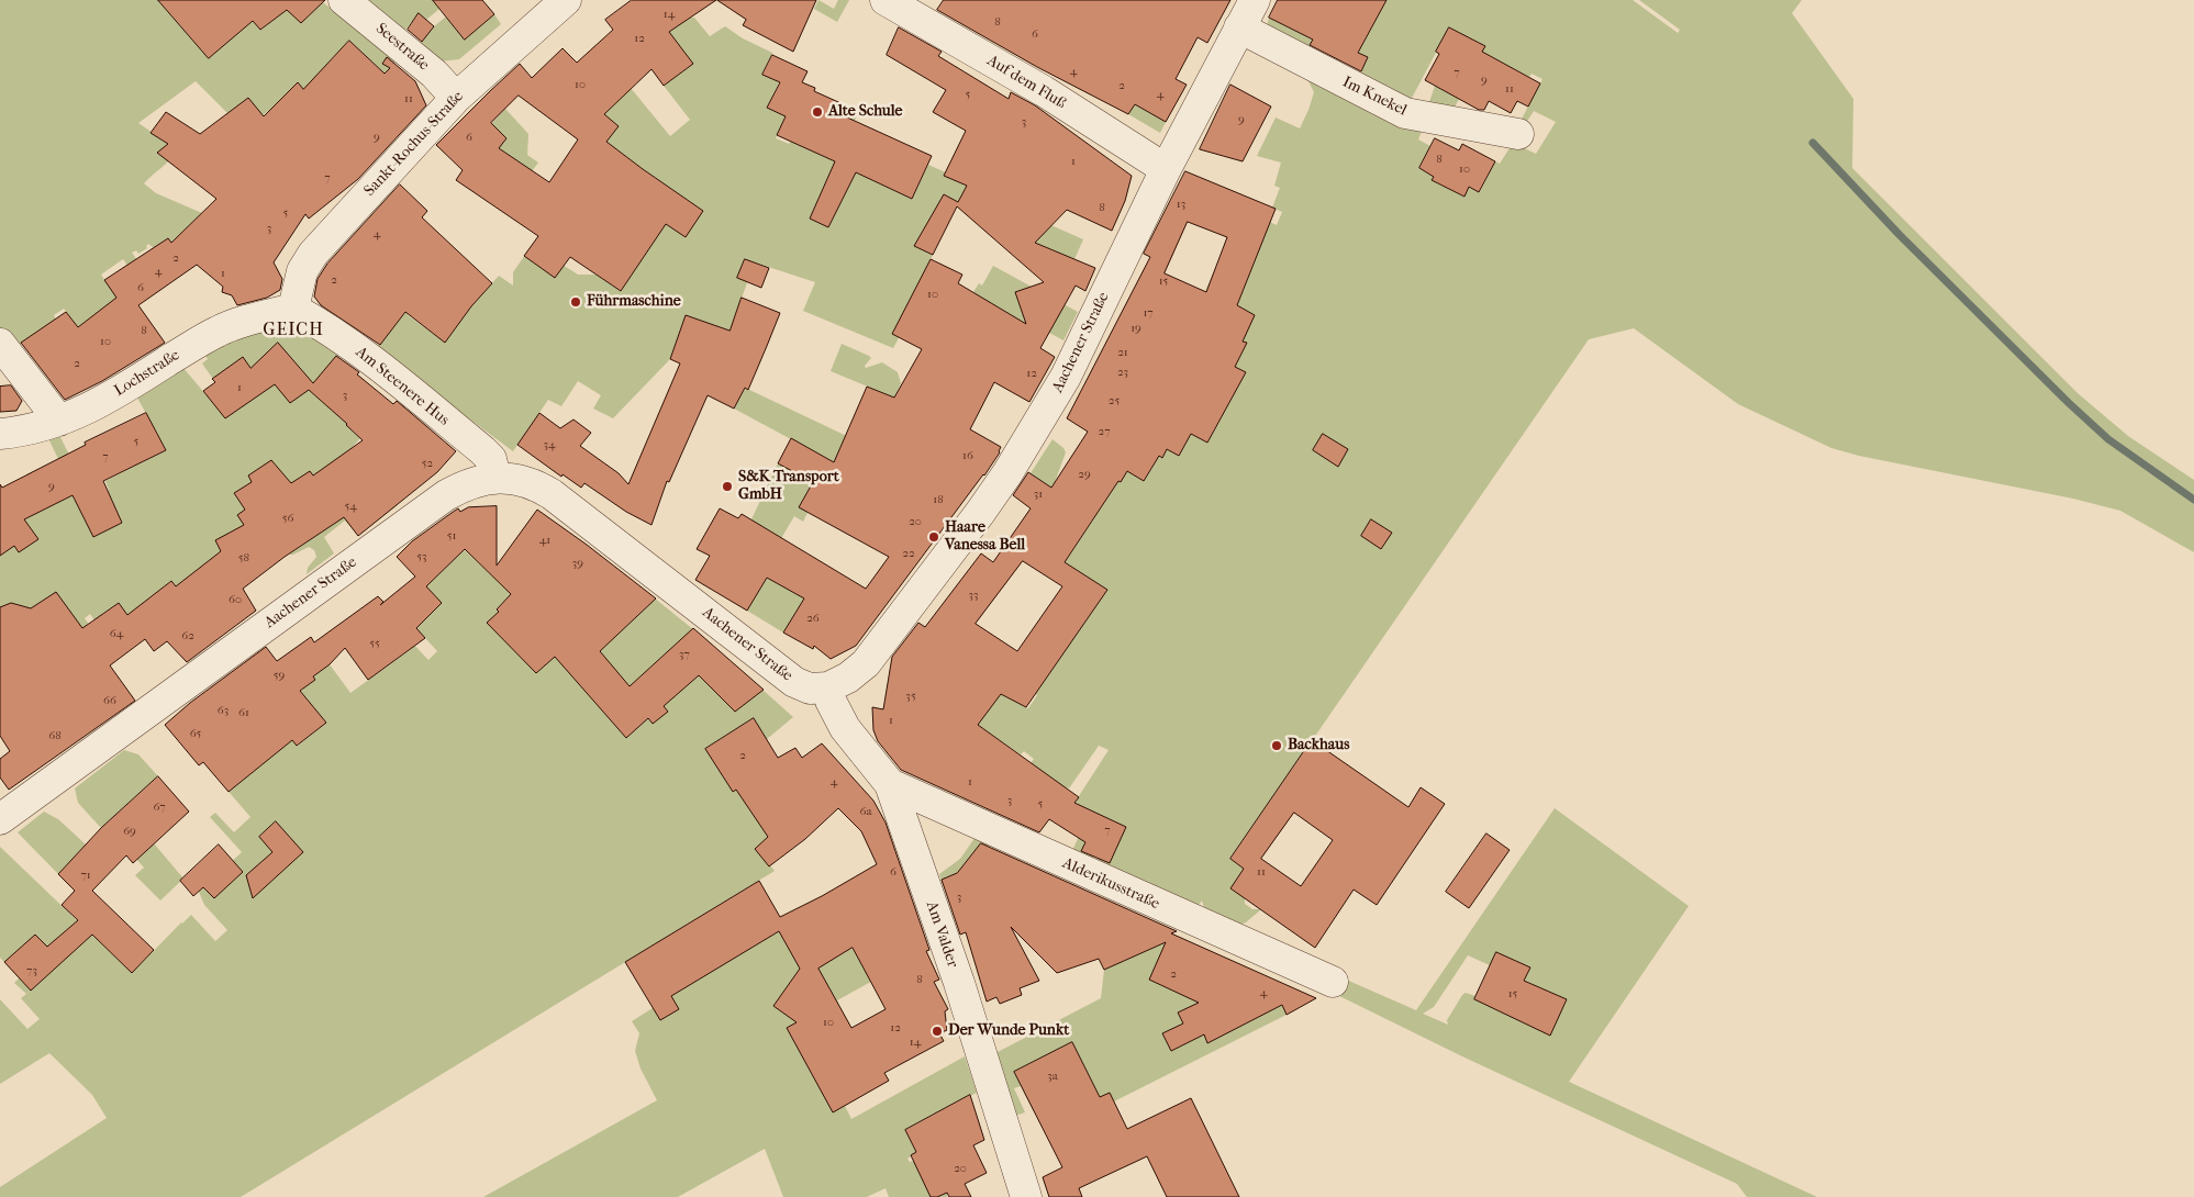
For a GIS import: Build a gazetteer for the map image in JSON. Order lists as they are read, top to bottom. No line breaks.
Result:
{"streets":{"street":["Seestraße","Auf dem Fluß","Im Knekel","Sankt-Rochus-Straße","Aachener Straße","Lochstraße","Am Steenere Hus","Alderikusstraße","Am Valder"]},"crossings":[["Seestraße","Sankt-Rochus-Straße"],["Auf dem Fluß","Aachener Straße"],["Im Knekel","Aachener Straße"],["Sankt-Rochus-Straße","Lochstraße"],["Sankt-Rochus-Straße","Am Steenere Hus"],["Aachener Straße","Am Steenere Hus"],["Aachener Straße","Am Valder"],["Lochstraße","Am Steenere Hus"],["Alderikusstraße","Am Valder"]],"districts":["GEICH"],"places":["Alte Schule","Führmaschine","S&K Transport GmbH","Haare Vanessa Bell","Backhaus","Der Wunde Punkt"],"house_numbers":["14","8","6","12","4","7","9","10","2","11","5","4","11","9","3","9","6","8","1","10","7","13","8","5","3","4","2","4","1","2","15","6","10","17","19","8","10","21","2","23","12","1","3","25","27","5","34","16","7","52","29","9","31","18","54","56","20","51","41","22","53","58","39","33","60","26","64","62","55","37","59","35","66","63","61","1","65","68","2","4","1","3","5","67","6a","7","69","6","11","71","3","73","2","8","4","15","10","12","14","3a","20"]}
